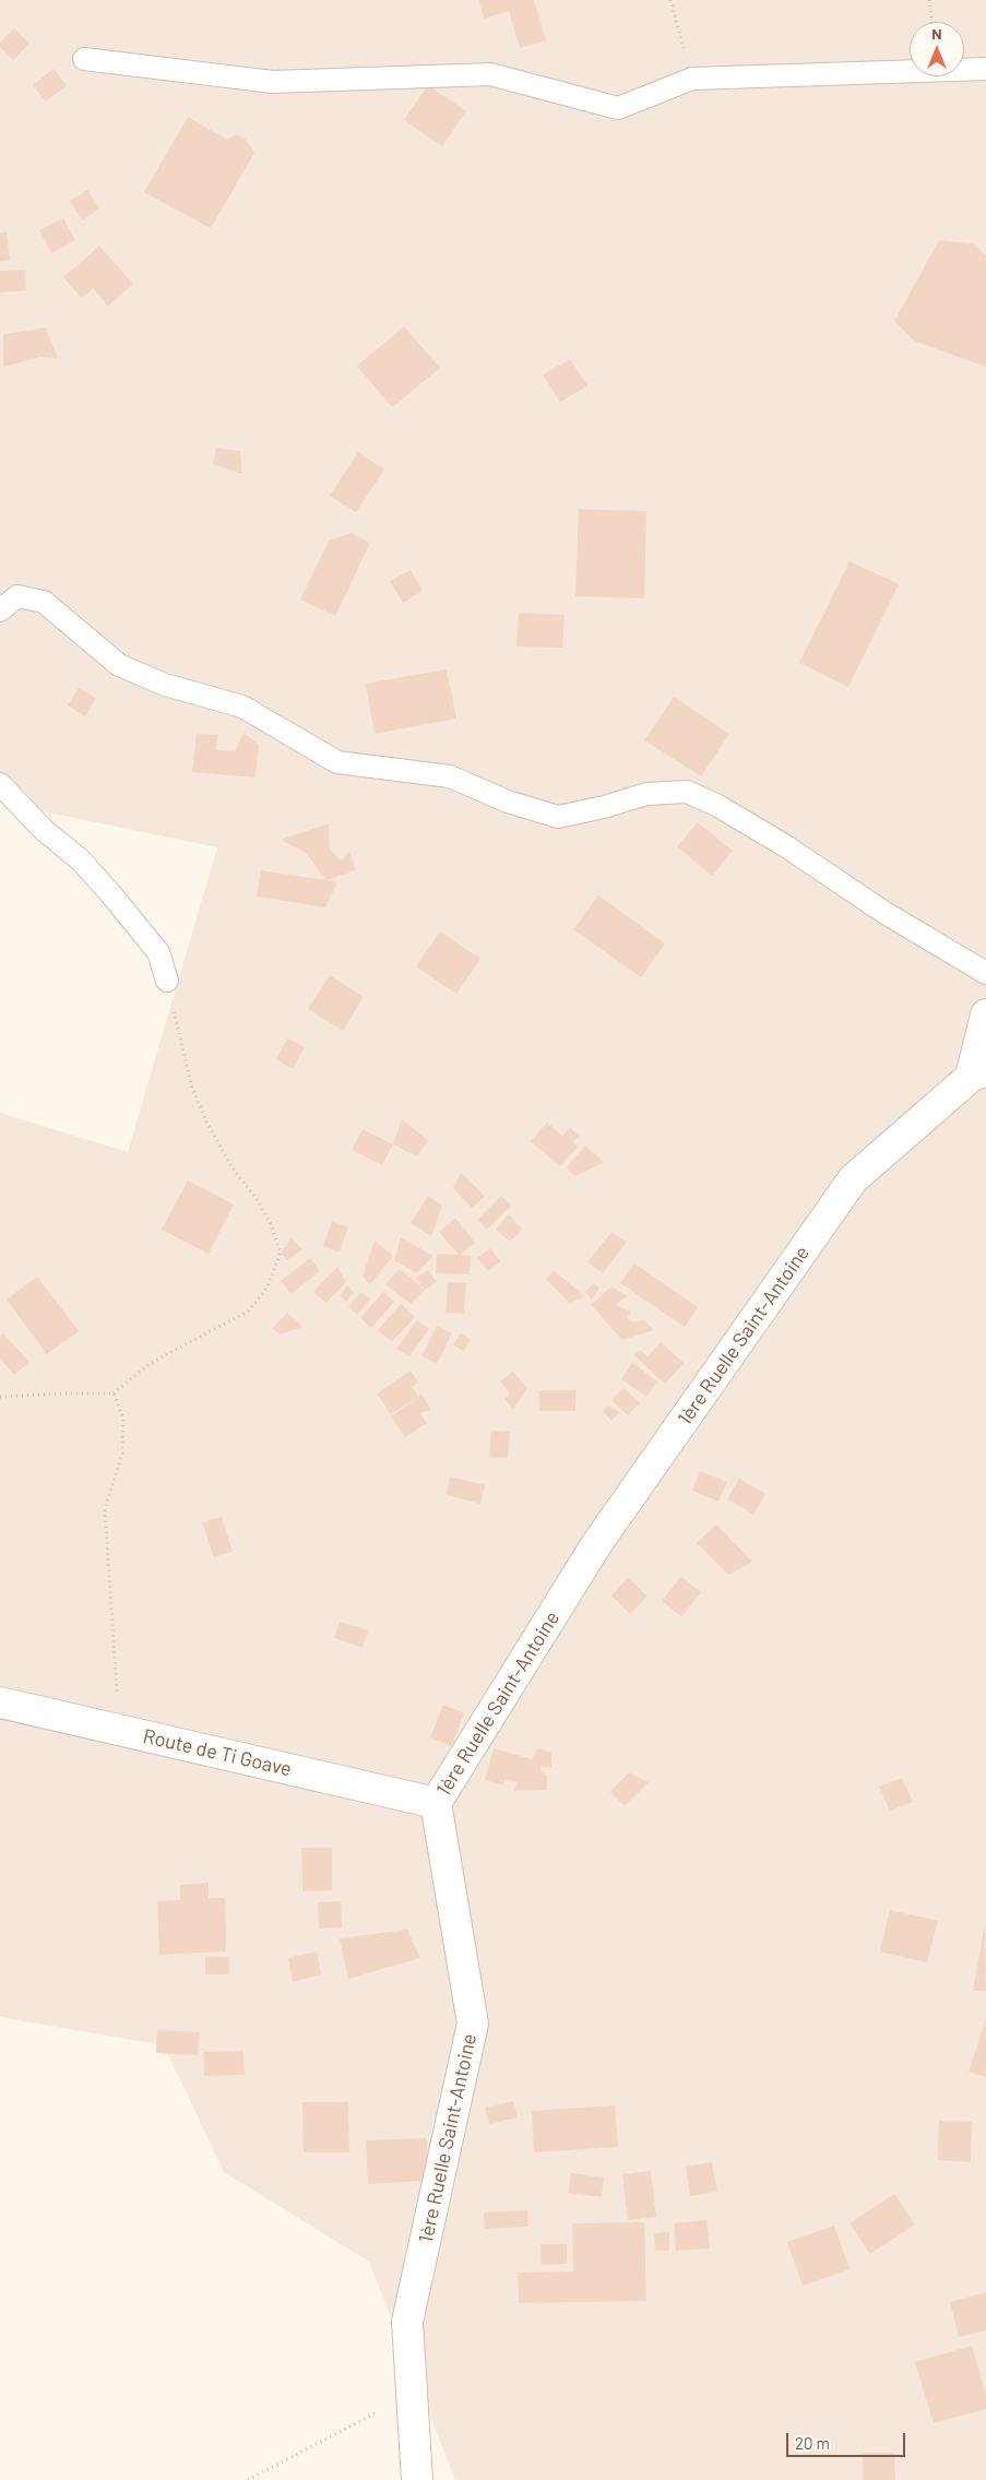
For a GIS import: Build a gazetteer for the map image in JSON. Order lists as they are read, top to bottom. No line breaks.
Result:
{"streets":{"street":["1ère Ruelle Saint-Antoine","Route de Ti Goave"]},"crossings":[["1ère Ruelle Saint-Antoine","Route de Ti Goave"]],"scale_bar":"20 m","north":"top"}
